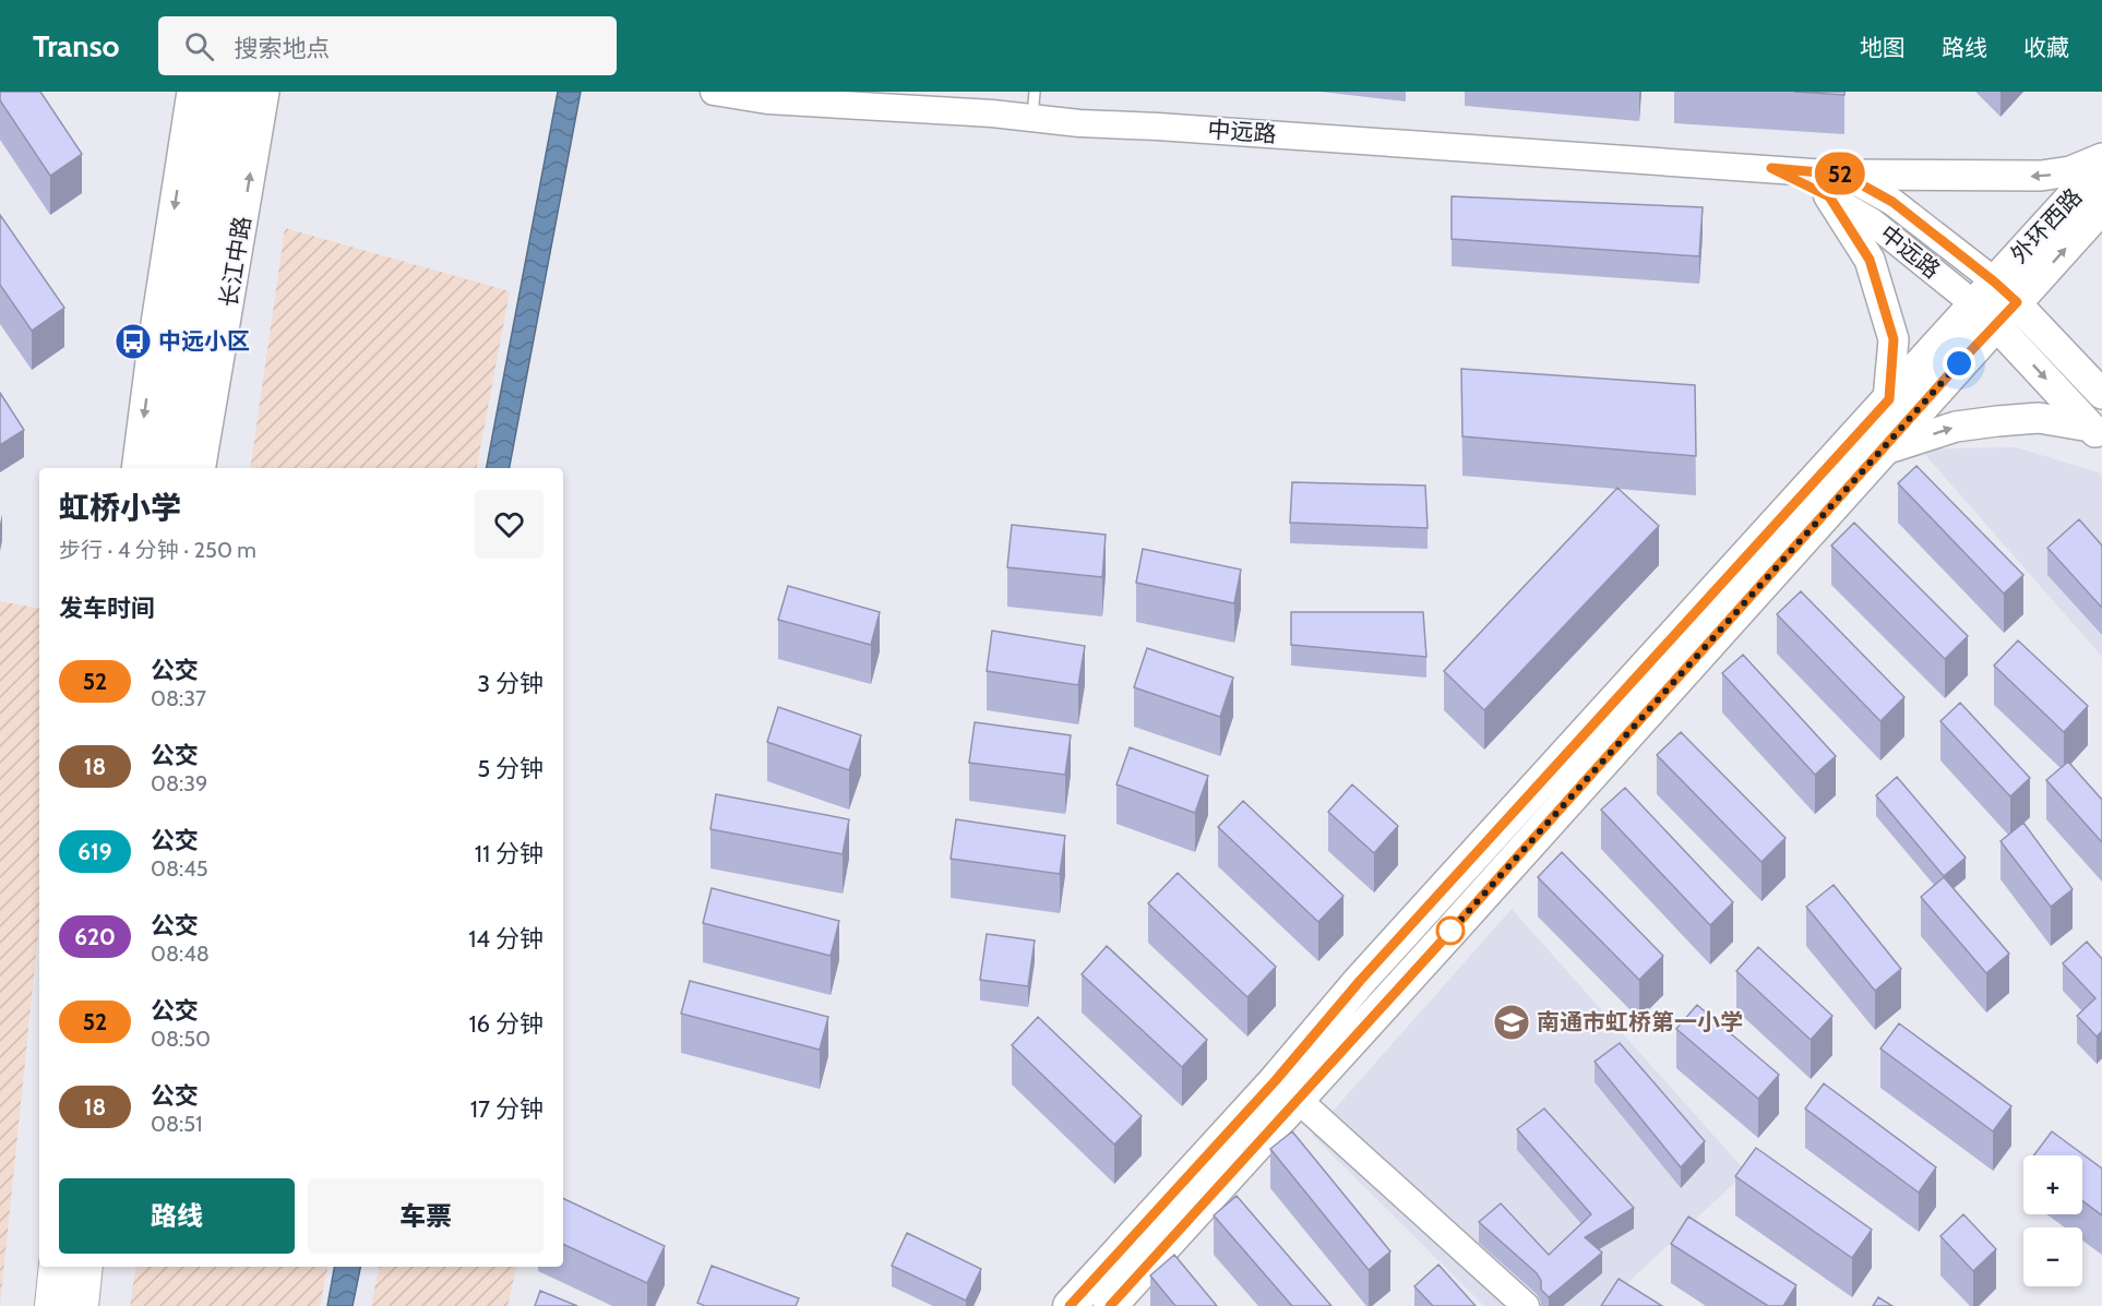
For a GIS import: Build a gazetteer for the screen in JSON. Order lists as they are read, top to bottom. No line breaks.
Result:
{"streets":{"highway":["长江中路"],"main road":["外环西路"],"street":["中远路"]},"crossings":[["中远路","外环西路"]],"places":{"bus stop":["中远小区"],"school or university":["南通市虹桥第一小学"]},"lines":["bus line 52"],"page":{"header":"Transo","search":"搜索地点","nav":["地图","路线","收藏"],"on_map":"52","heading":[["虹桥小学","步行 · 4 分钟 · 250 m"],"发车时间"],"list":[{"mark":"52","name":"公交","note":"08:37","value":"3 分钟"},{"mark":"18","name":"公交","note":"08:39","value":"5 分钟"},{"mark":"619","name":"公交","note":"08:45","value":"11 分钟"},{"mark":"620","name":"公交","note":"08:48","value":"14 分钟"},{"mark":"52","name":"公交","note":"08:50","value":"16 分钟"},{"mark":"18","name":"公交","note":"08:51","value":"17 分钟"}],"map_buttons":["+","−"],"buttons":["路线","车票"]}}
